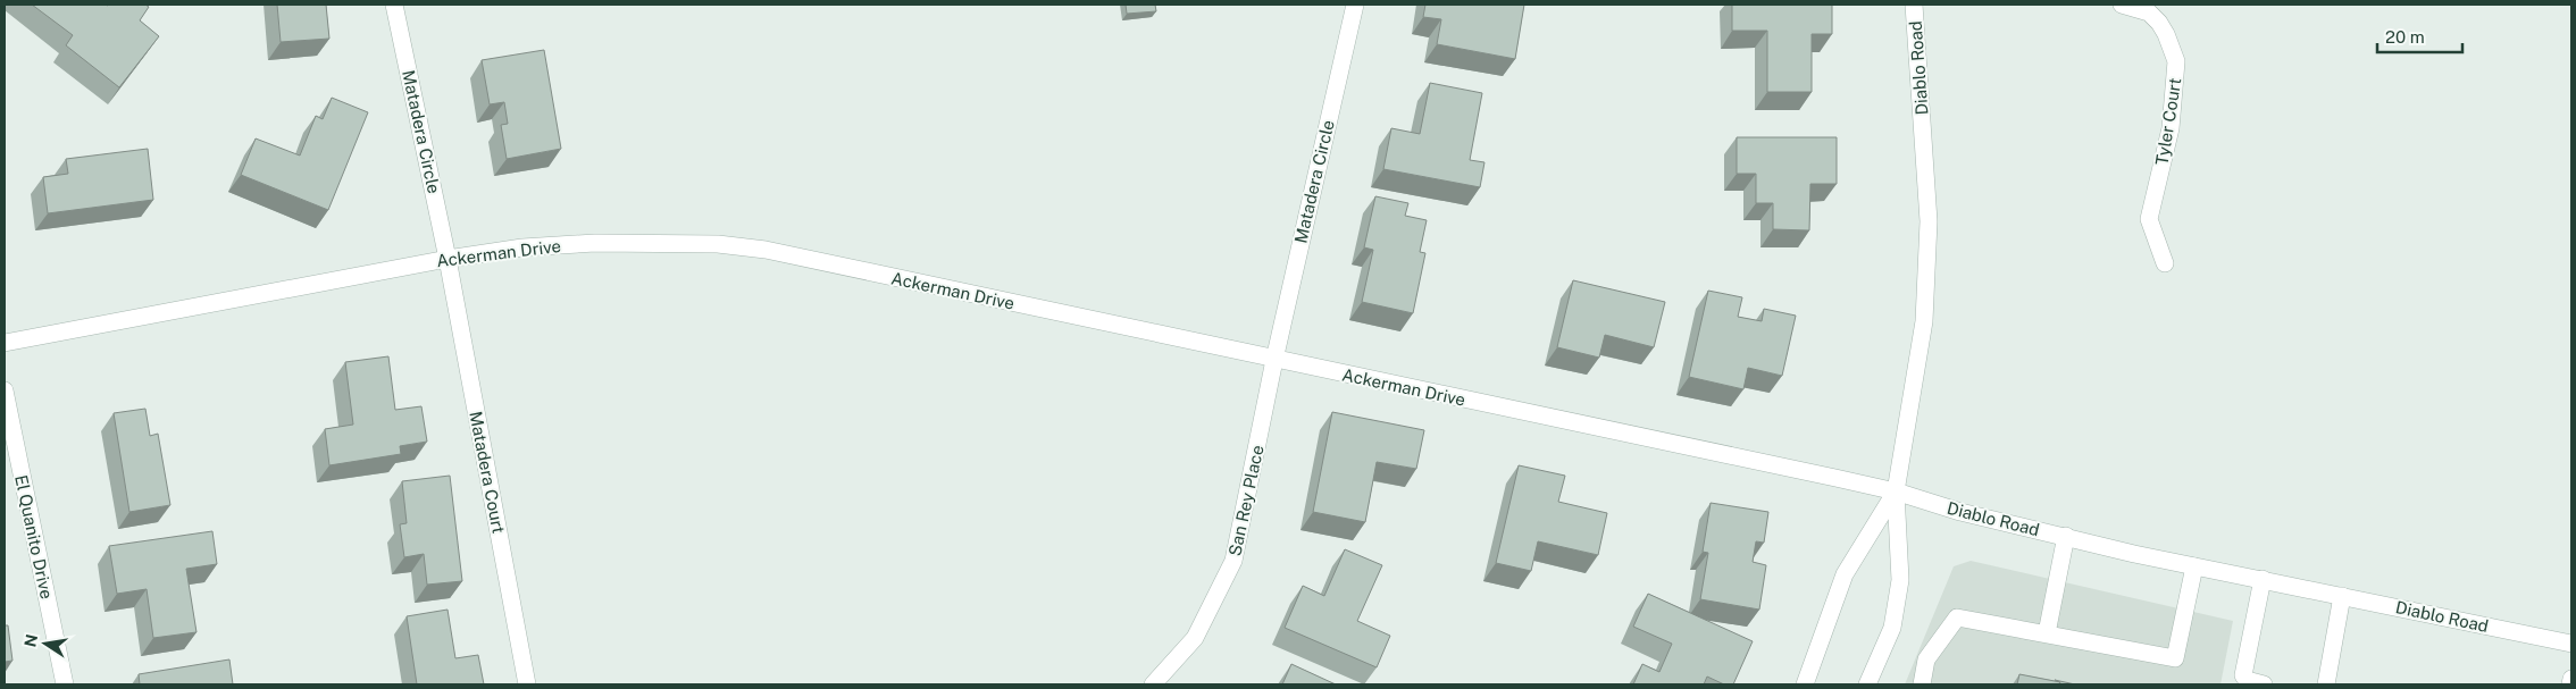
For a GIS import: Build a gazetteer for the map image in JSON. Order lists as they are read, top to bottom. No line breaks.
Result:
{"streets":{"street":["Diablo Road","Tyler Court","Matadera Circle","Ackerman Drive","Matadera Court","San Rey Place","El Quanito Drive"]},"crossings":[["Diablo Road","Ackerman Drive"],["Matadera Circle","Ackerman Drive"],["Matadera Circle","Matadera Court"],["Matadera Circle","San Rey Place"],["Ackerman Drive","Matadera Court"],["Ackerman Drive","San Rey Place"]],"scale_bar":"20 m","north":"left"}
